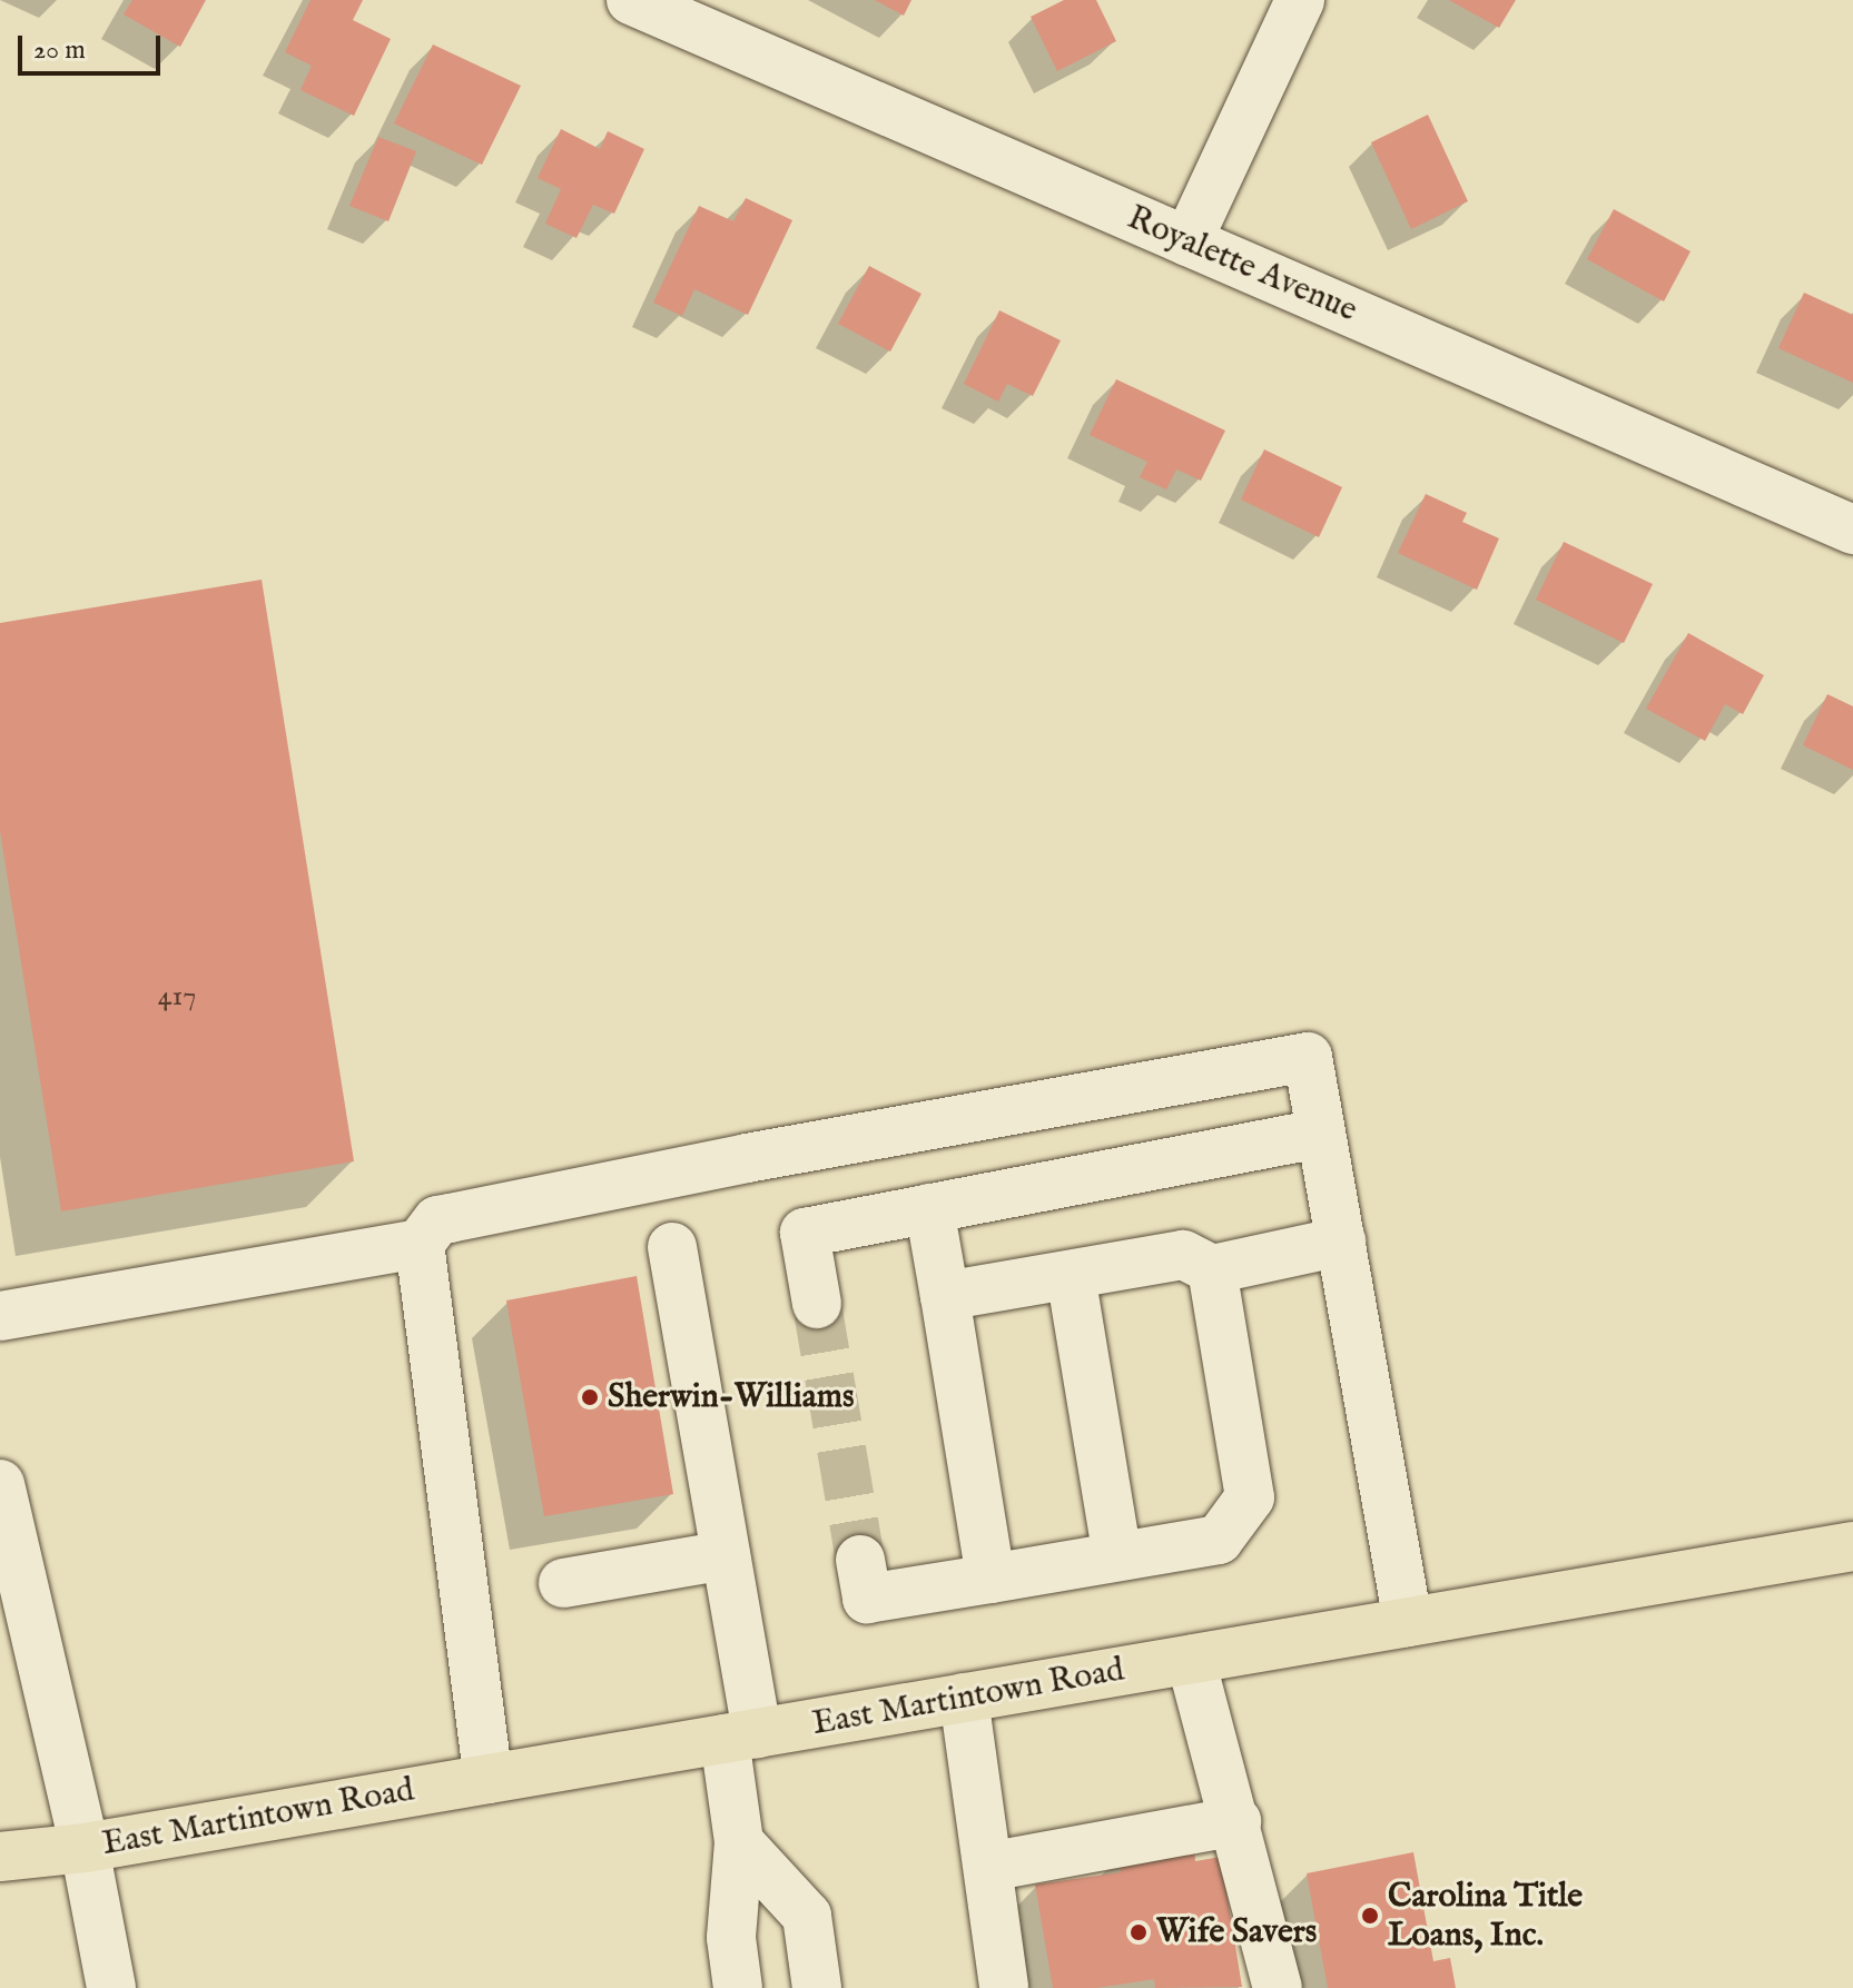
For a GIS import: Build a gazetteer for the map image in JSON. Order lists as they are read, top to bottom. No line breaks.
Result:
{"streets":{"main road":["East Martintown Road"],"street":["Royalette Avenue"]},"places":["Sherwin-Williams","Carolina Title Loans, Inc.","Wife Savers"],"house_numbers":["417"],"scale_bar":"20 m"}
